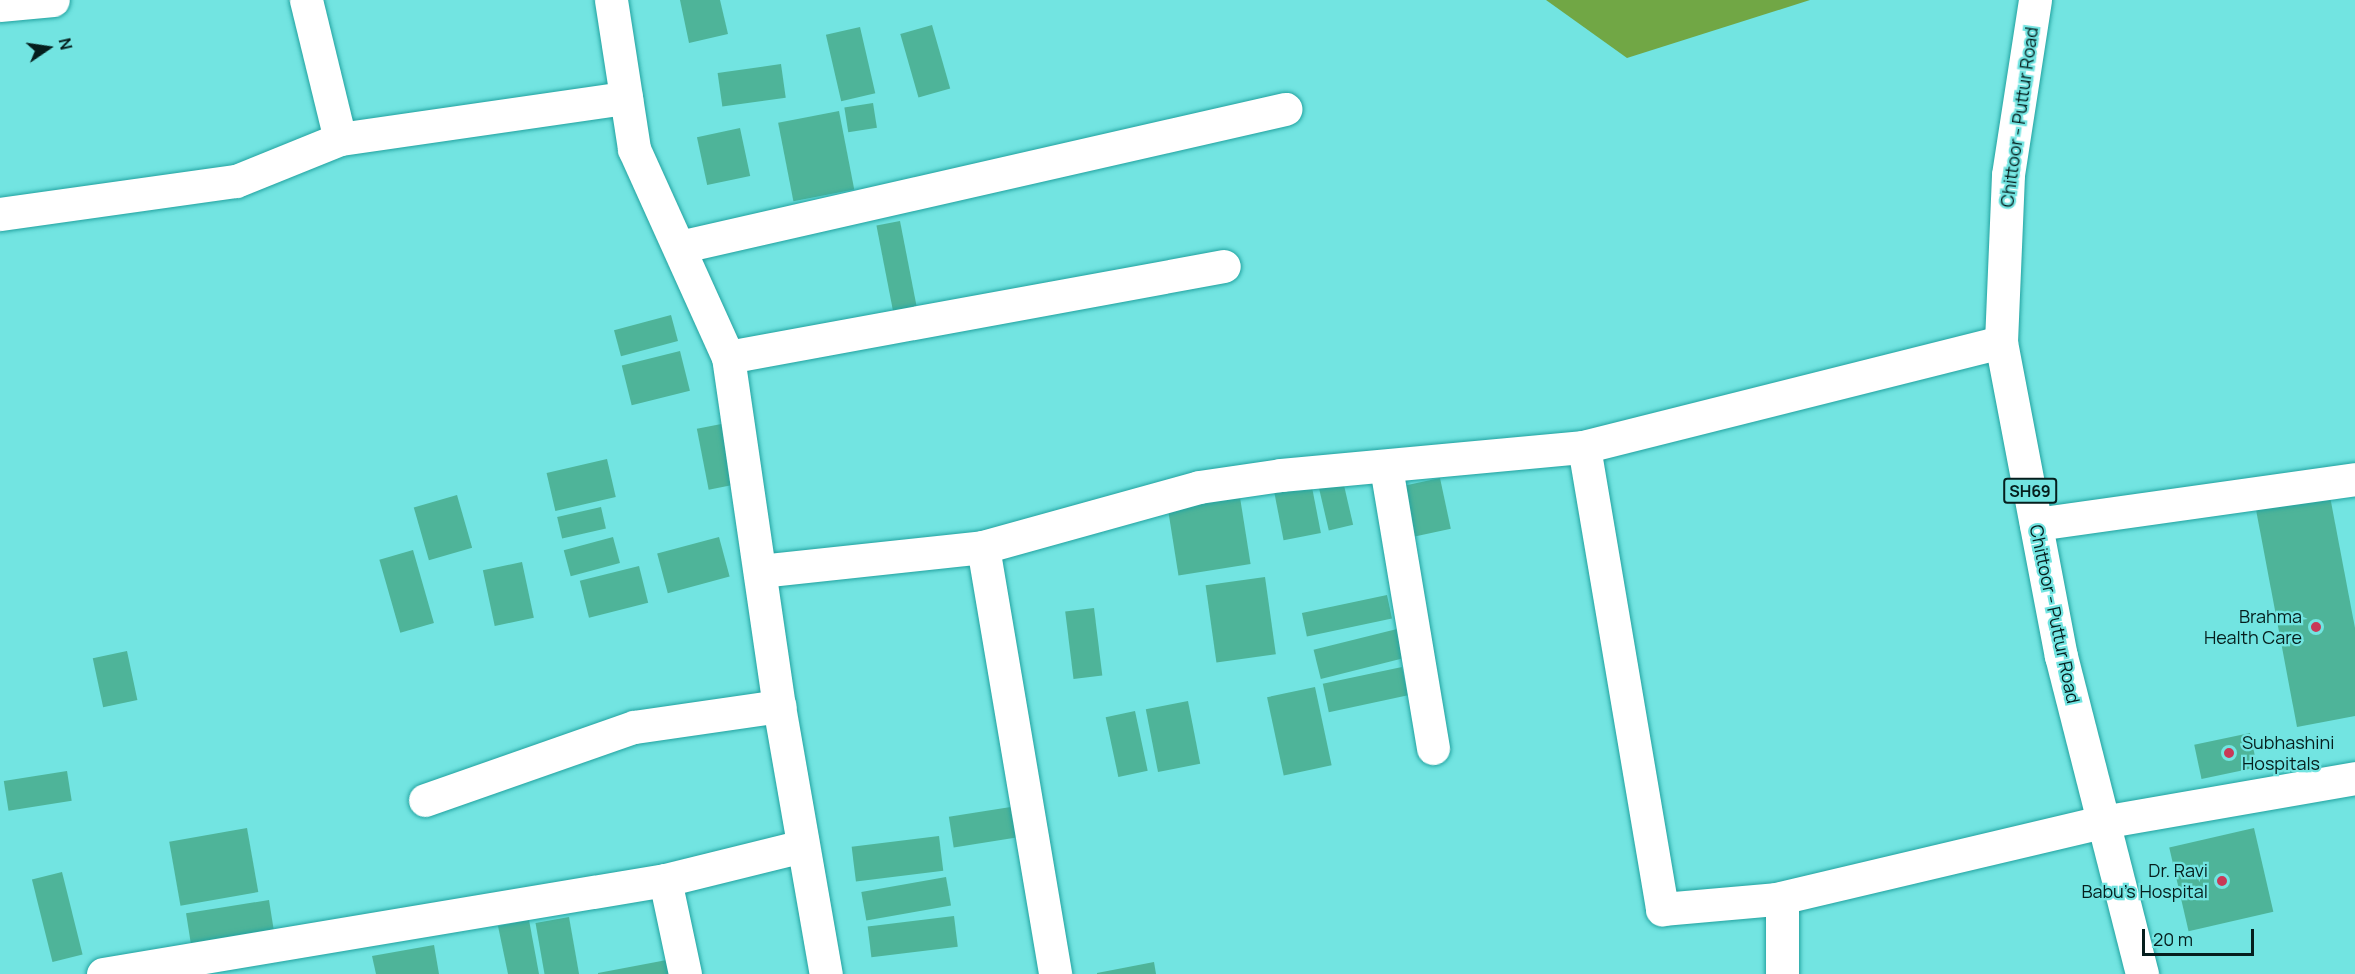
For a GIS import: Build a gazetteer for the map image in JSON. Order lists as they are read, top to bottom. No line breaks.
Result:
{"streets":{"street":["Chittoor - Puttur Road","SH69"]},"places":["Brahma Health Care","Subhashini Hospitals","Dr. Ravi Babu's Hospital"],"scale_bar":"20 m","north":"right"}
